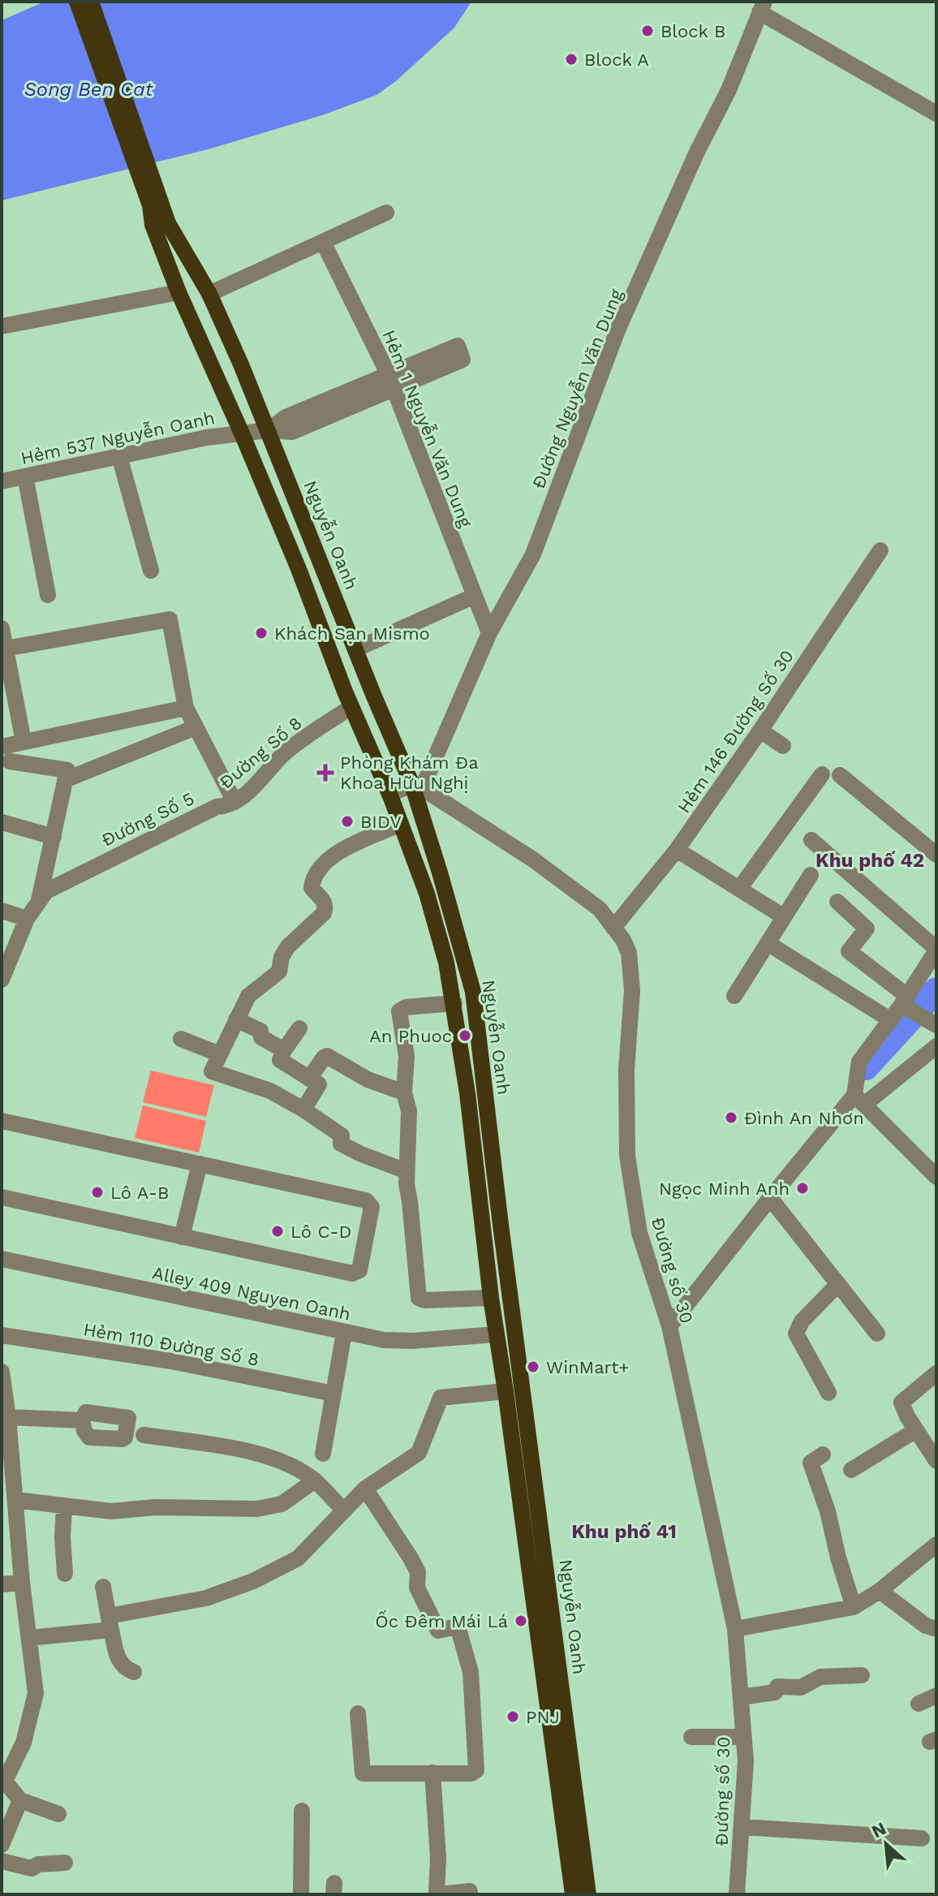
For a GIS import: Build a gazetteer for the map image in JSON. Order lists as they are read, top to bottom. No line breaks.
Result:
{"streets":{"main road":["Nguyễn Oanh"],"street":["Đường Nguyễn Văn Dung","Hẻm 1 Nguyễn Văn Dung","Hẻm 537 Nguyễn Oanh","Hẻm 146 Đường Số 30","Đường Số 8","Đường Số 5","Đường số 30","Alley 409 Nguyen Oanh","Hẻm 110 Đường Số 8"]},"crossings":[["Đường Nguyễn Văn Dung","Hẻm 1 Nguyễn Văn Dung"],["Đường Nguyễn Văn Dung","Nguyễn Oanh"],["Đường Nguyễn Văn Dung","Đường số 30"],["Hẻm 537 Nguyễn Oanh","Nguyễn Oanh"],["Nguyễn Oanh","Đường Số 8"],["Nguyễn Oanh","Đường số 30"],["Nguyễn Oanh","Alley 409 Nguyen Oanh"],["Hẻm 146 Đường Số 30","Đường số 30"],["Đường Số 8","Đường Số 5"]],"districts":["Khu phố 42","Khu phố 41"],"water":["Song Ben Cat"],"places":{"other":["Block B","Block A","Khách Sạn Mismo","BIDV","An Phuoc","Đình An Nhơn","Ngọc Minh Anh","Lô A-B","Lô C-D","WinMart+","Ốc Đêm Mái Lá","PNJ"],"health":["Phòng Khám Đa Khoa Hữu Nghị"]},"north":"top left"}
